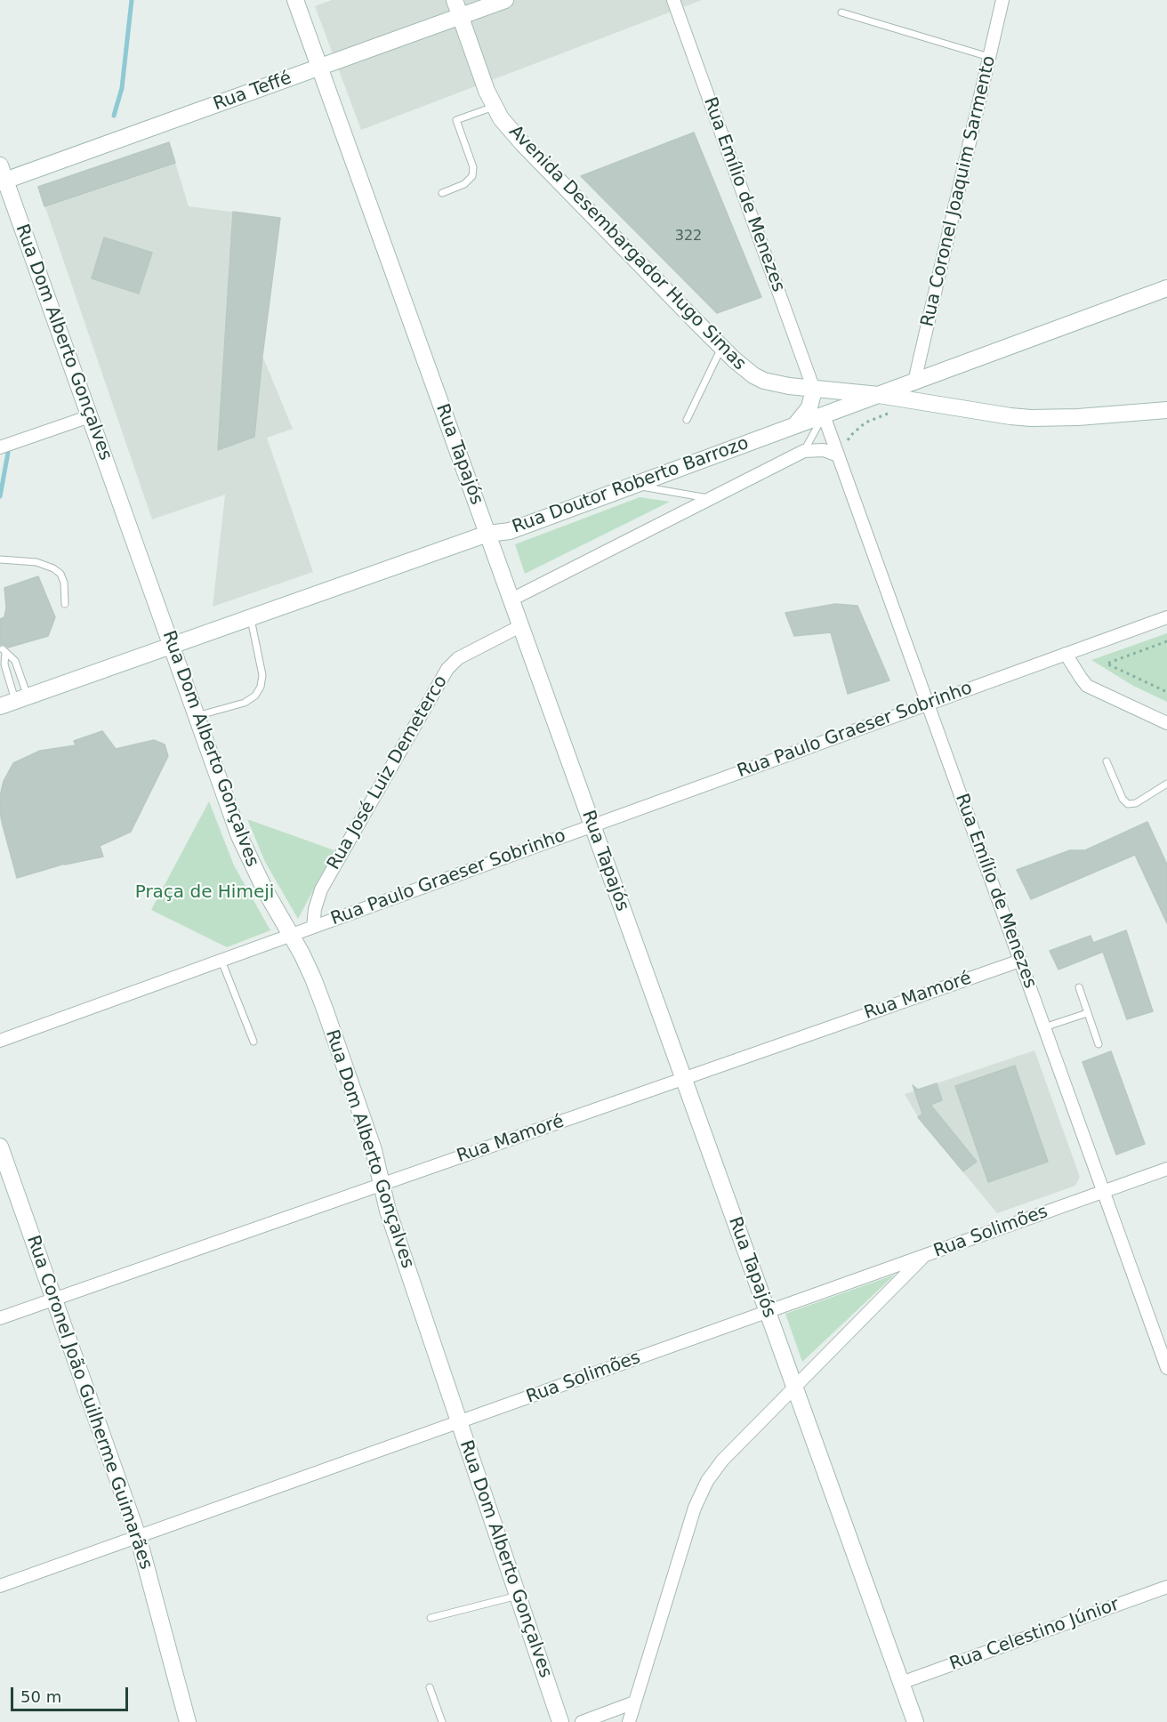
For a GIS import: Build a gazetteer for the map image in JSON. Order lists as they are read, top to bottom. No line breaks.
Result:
{"streets":{"main road":["Rua Teffé","Avenida Desembargador Hugo Simas","Rua Dom Alberto Gonçalves","Rua Tapajós","Rua Doutor Roberto Barrozo","Rua Coronel João Guilherme Guimarães"],"street":["Rua Coronel Joaquim Sarmento","Rua Emílio de Menezes","Rua Paulo Graeser Sobrinho","Rua José Luiz Demeterco","Rua Mamoré","Rua Solimões","Rua Celestino Júnior"]},"crossings":[["Rua Teffé","Avenida Desembargador Hugo Simas"],["Rua Teffé","Rua Dom Alberto Gonçalves"],["Rua Teffé","Rua Tapajós"],["Rua Coronel Joaquim Sarmento","Rua Doutor Roberto Barrozo"],["Rua Emílio de Menezes","Avenida Desembargador Hugo Simas"],["Rua Emílio de Menezes","Rua Doutor Roberto Barrozo"],["Rua Emílio de Menezes","Rua Paulo Graeser Sobrinho"],["Rua Emílio de Menezes","Rua Mamoré"],["Rua Emílio de Menezes","Rua Solimões"],["Avenida Desembargador Hugo Simas","Rua Doutor Roberto Barrozo"],["Rua Dom Alberto Gonçalves","Rua Doutor Roberto Barrozo"],["Rua Dom Alberto Gonçalves","Rua Paulo Graeser Sobrinho"],["Rua Dom Alberto Gonçalves","Rua Mamoré"],["Rua Dom Alberto Gonçalves","Rua Solimões"],["Rua Tapajós","Rua Doutor Roberto Barrozo"],["Rua Tapajós","Rua Paulo Graeser Sobrinho"],["Rua Tapajós","Rua José Luiz Demeterco"],["Rua Tapajós","Rua Mamoré"],["Rua Tapajós","Rua Solimões"],["Rua Tapajós","Rua Celestino Júnior"],["Rua Paulo Graeser Sobrinho","Rua José Luiz Demeterco"],["Rua Mamoré","Rua Coronel João Guilherme Guimarães"],["Rua Solimões","Rua Coronel João Guilherme Guimarães"]],"parks":["Praça de Himeji"],"house_numbers":["322"],"scale_bar":"50 m"}
